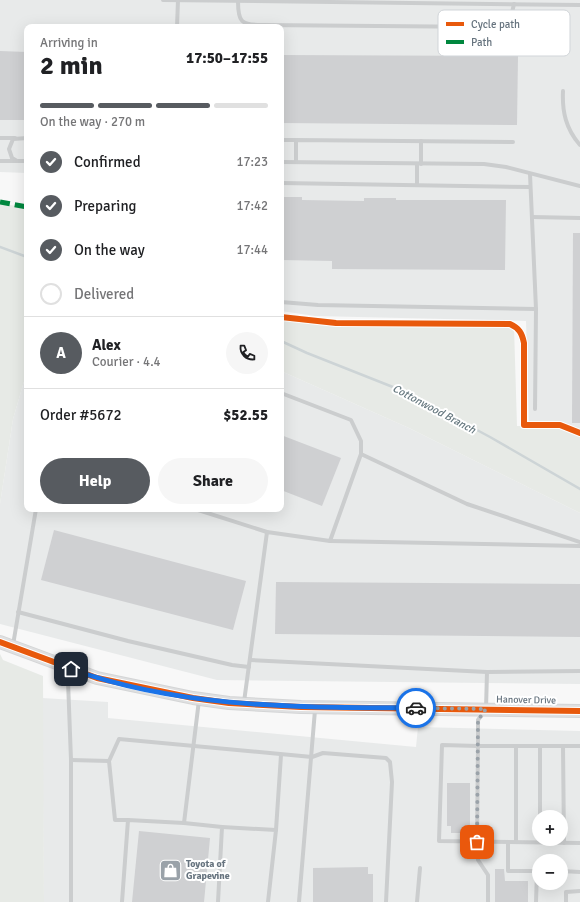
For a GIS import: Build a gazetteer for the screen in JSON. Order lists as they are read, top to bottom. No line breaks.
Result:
{"streets":{"street":["Hanover Drive"]},"water":["Cottonwood Branch"],"places":{"shop":["Toyota of Grapevine"]},"legend":["Cycle path","Path"],"page":{"heading":["2 min","Arriving in","17:50–17:55"],"panel":["Alex","Courier · 4.4","Order #5672","$52.55"],"bar":"On the way · 270 m","list":[["Confirmed","17:23"],["Preparing","17:42"],["On the way","17:44"],"Delivered"],"round":"A","buttons":["Help","Share"],"map_buttons":["+","−"]}}
